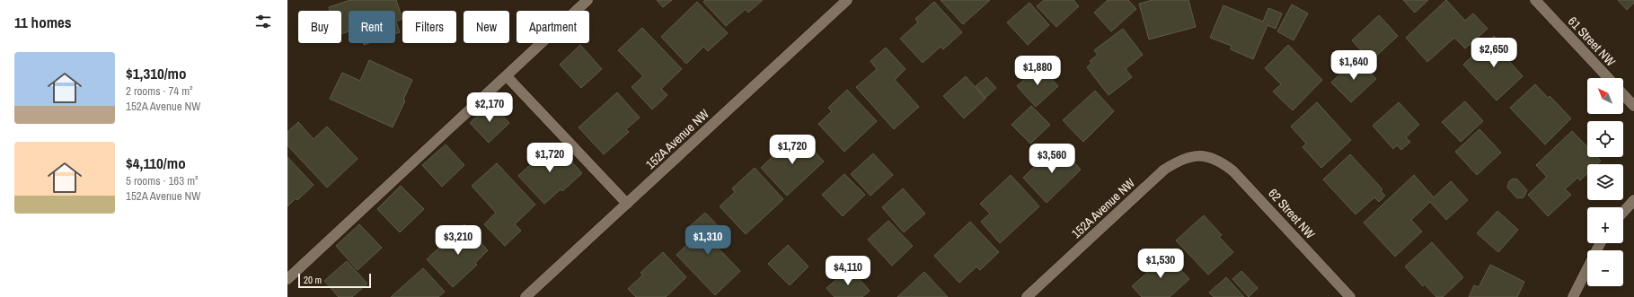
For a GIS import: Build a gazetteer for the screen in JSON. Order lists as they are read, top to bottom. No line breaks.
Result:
{"streets":{"street":["61 Street NW","152A Avenue NW","62 Street NW"]},"crossings":[["152A Avenue NW","62 Street NW"]],"scale_bar":"20 m","north":"top left","page":{"heading":"11 homes","chip":["Buy","Rent","Filters","New","Apartment"],"price":["$2,650","$1,640","$1,880","$2,170","$1,720","$1,720","$3,560","$3,210","$1,310","$1,530","$4,110"],"list":[{"name":"$1,310/mo","note":"2 rooms · 74 m² · 152A Avenue NW"},{"name":"$4,110/mo","note":"5 rooms · 163 m² · 152A Avenue NW"}],"map_buttons":["+","−"],"scale":"20 m"}}
